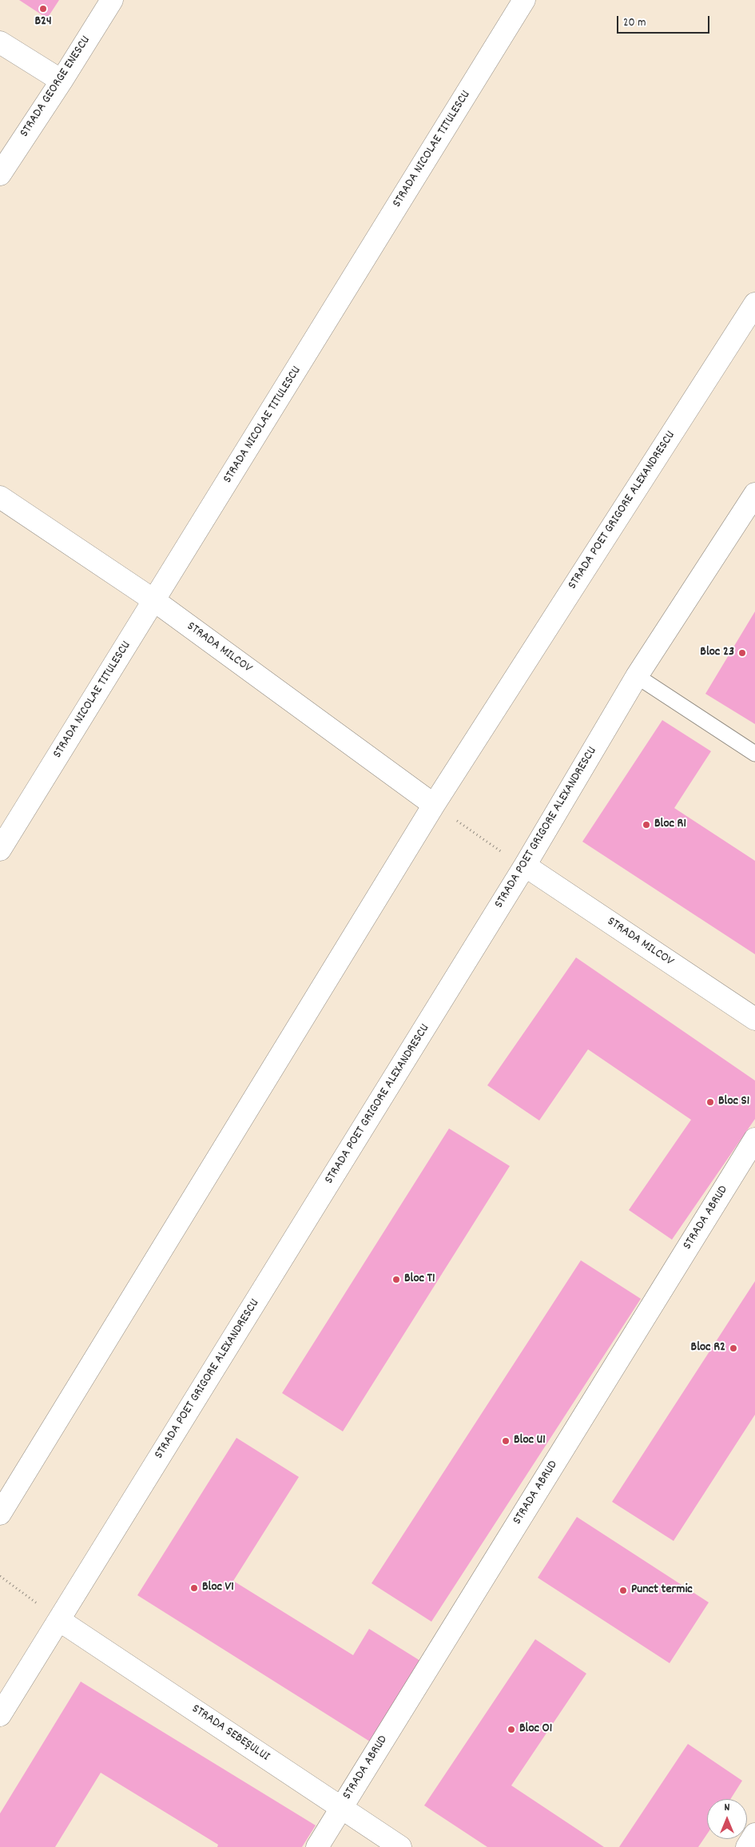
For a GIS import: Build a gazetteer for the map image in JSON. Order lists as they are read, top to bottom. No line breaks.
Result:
{"streets":{"street":["STRADA GEORGE ENESCU","STRADA NICOLAE TITULESCU","STRADA POET GRIGORE ALEXANDRESCU","STRADA MILCOV","STRADA ABRUD","STRADA SEBEȘULUI"]},"crossings":[["STRADA NICOLAE TITULESCU","STRADA MILCOV"],["STRADA POET GRIGORE ALEXANDRESCU","STRADA MILCOV"],["STRADA POET GRIGORE ALEXANDRESCU","STRADA SEBEȘULUI"],["STRADA ABRUD","STRADA SEBEȘULUI"]],"places":["B24","Bloc 23","Bloc R1","Bloc S1","Bloc T1","Bloc R2","Bloc U1","Bloc V1","Punct termic","Bloc O1"],"scale_bar":"20 m","north":"top"}
